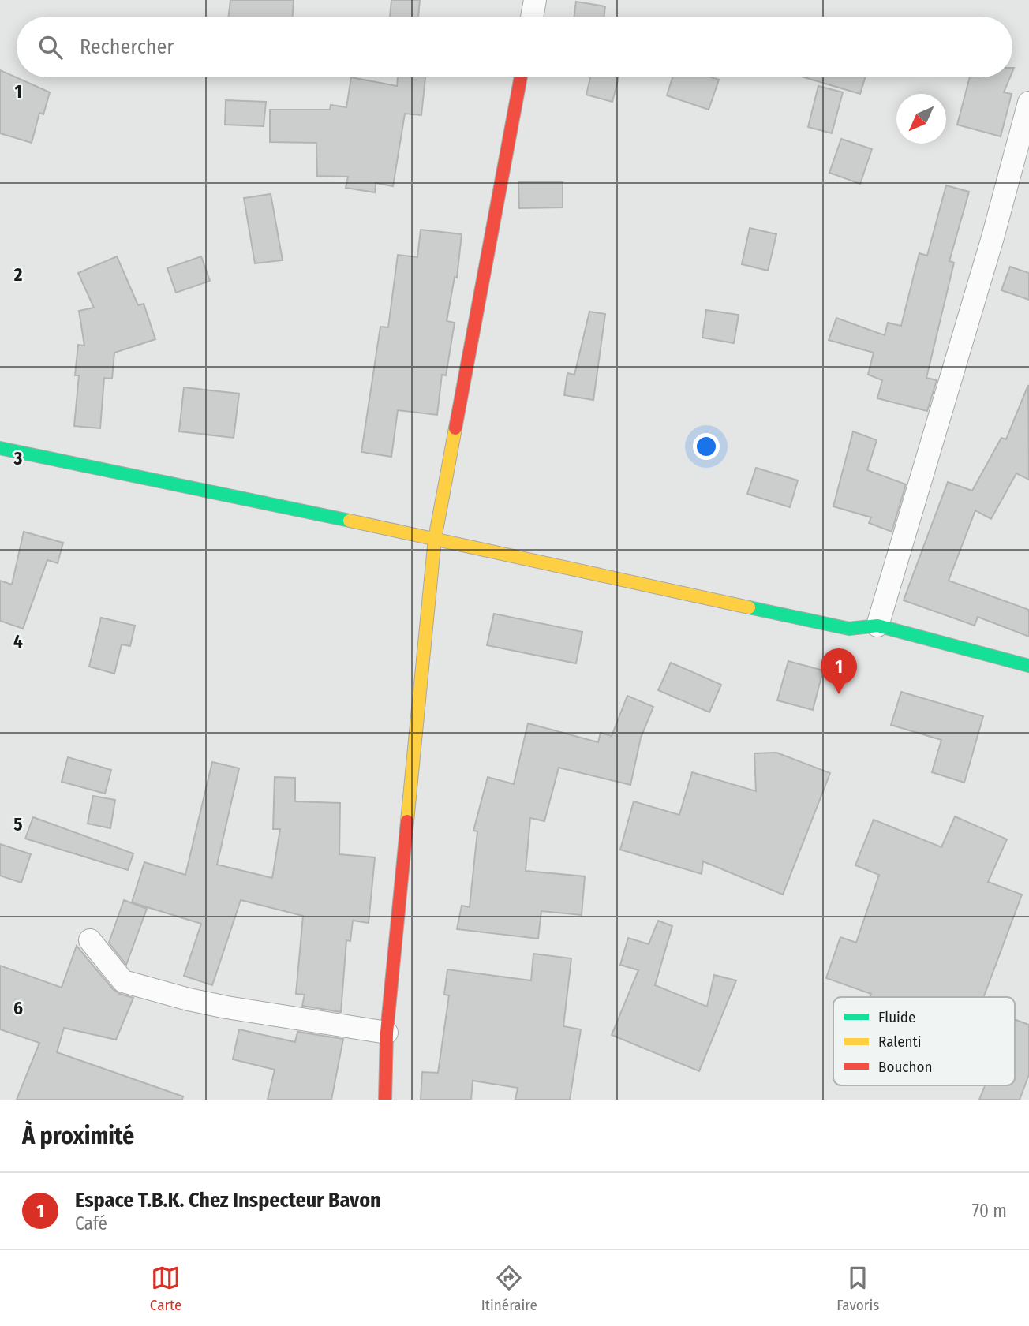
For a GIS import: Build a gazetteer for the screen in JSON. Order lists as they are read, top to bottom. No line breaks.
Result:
{"legend":["Fluide","Ralenti","Bouchon"],"north":"bottom left","page":{"search":"Rechercher","pins":"1","heading":"À proximité","list":[{"mark":"1","name":"Espace T.B.K. Chez Inspecteur Bavon","note":"Café","value":"70 m"}],"nav":["Carte","Itinéraire","Favoris"]},"grid":{"rows":["1","2","3","4","5","6"]}}
